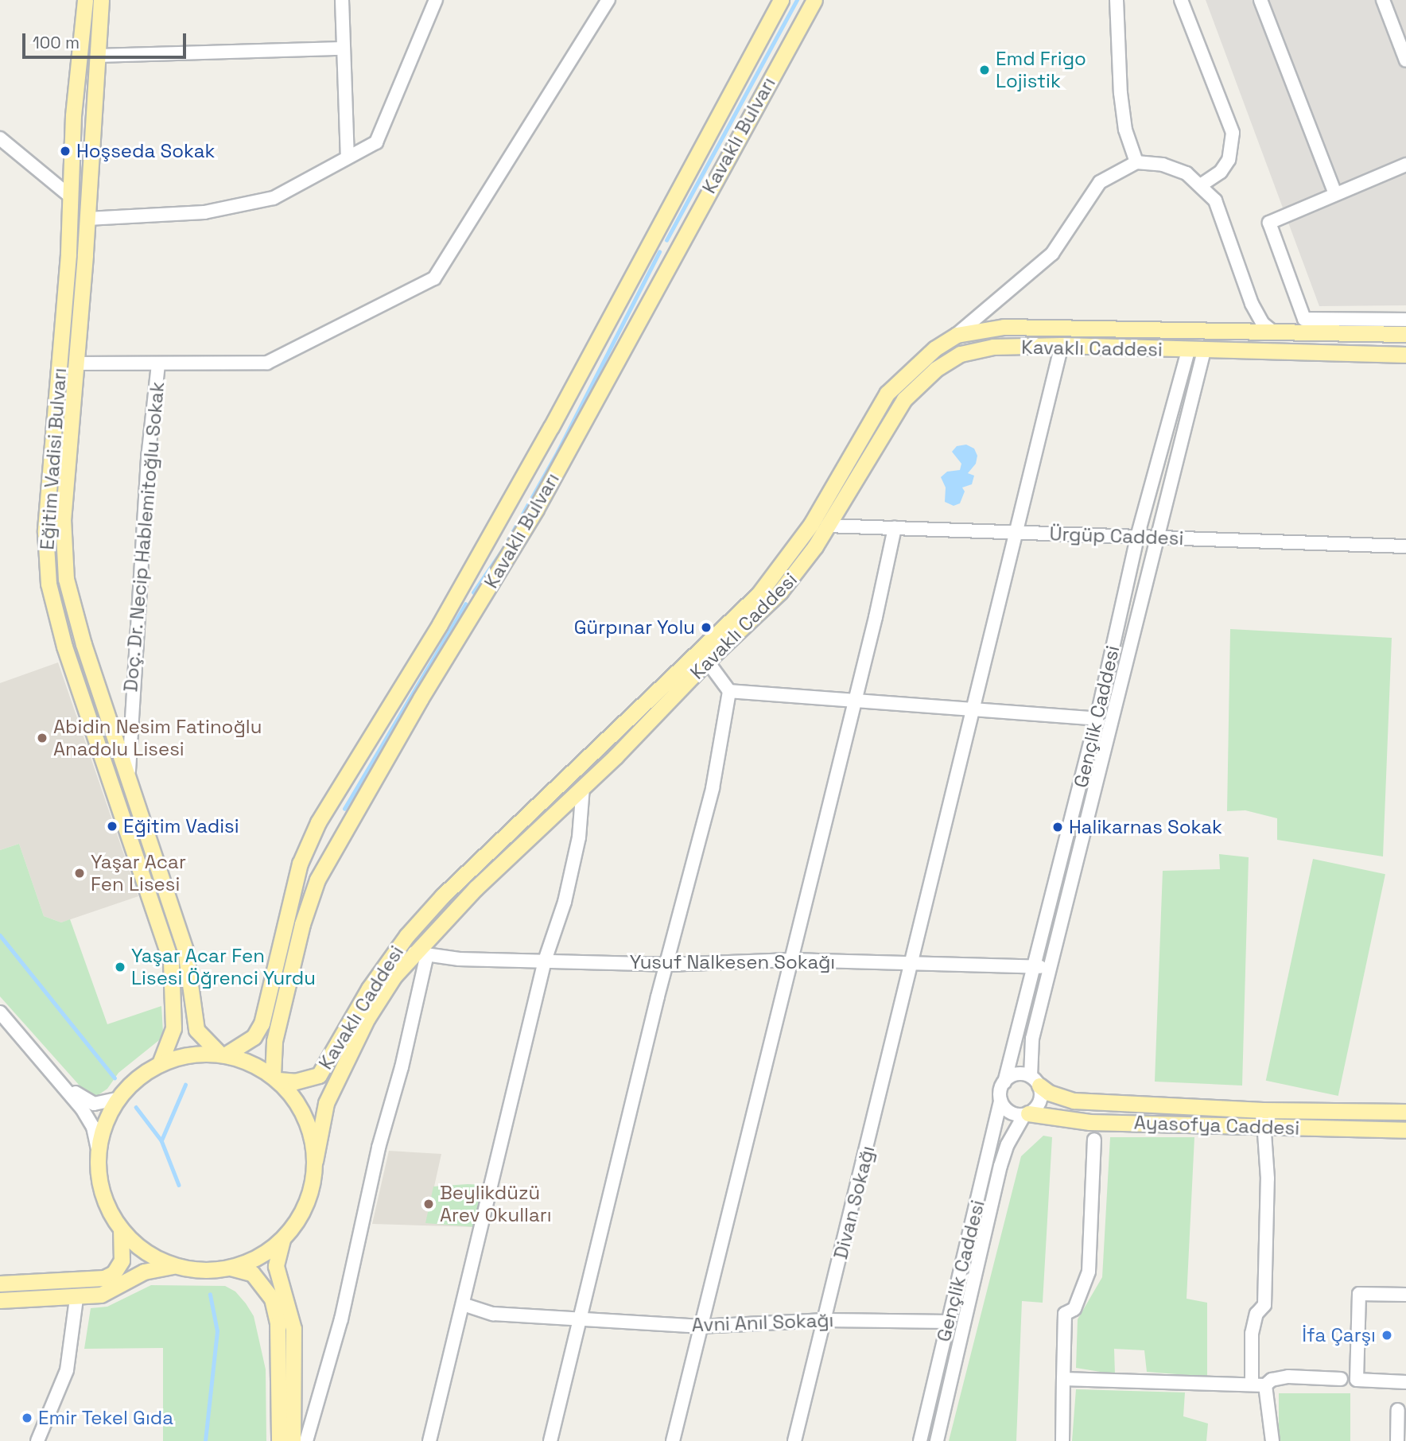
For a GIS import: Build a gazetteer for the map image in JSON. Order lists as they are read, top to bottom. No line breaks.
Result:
{"streets":{"main road":["Kavaklı Bulvarı","Kavaklı Caddesi","Eğitim Vadisi Bulvarı","Ayasofya Caddesi"],"street":["Ürgüp Caddesi","Doç. Dr. Necip Hablemitoğlu Sokak","Gençlik Caddesi","Yusuf Nalkesen Sokağı","Divan Sokağı","Avni Anıl Sokağı"]},"crossings":[["Kavaklı Bulvarı","Kavaklı Caddesi"],["Kavaklı Bulvarı","Eğitim Vadisi Bulvarı"],["Kavaklı Caddesi","Ürgüp Caddesi"],["Kavaklı Caddesi","Gençlik Caddesi"],["Kavaklı Caddesi","Yusuf Nalkesen Sokağı"],["Kavaklı Caddesi","Divan Sokağı"],["Eğitim Vadisi Bulvarı","Doç. Dr. Necip Hablemitoğlu Sokak"],["Ürgüp Caddesi","Gençlik Caddesi"],["Ürgüp Caddesi","Divan Sokağı"],["Gençlik Caddesi","Yusuf Nalkesen Sokağı"],["Gençlik Caddesi","Ayasofya Caddesi"],["Gençlik Caddesi","Avni Anıl Sokağı"],["Yusuf Nalkesen Sokağı","Divan Sokağı"],["Divan Sokağı","Avni Anıl Sokağı"]],"places":["Emd Frigo Lojistik","Hoşseda Sokak","Gürpınar Yolu","Abidin Nesim Fatinoğlu Anadolu Lisesi","Eğitim Vadisi","Halikarnas Sokak","Yaşar Acar Fen Lisesi","Yaşar Acar Fen Lisesi Öğrenci Yurdu","Beylikdüzü Arev Okulları","İfa Çarşı","Emir Tekel Gıda"],"scale_bar":"100 m"}
